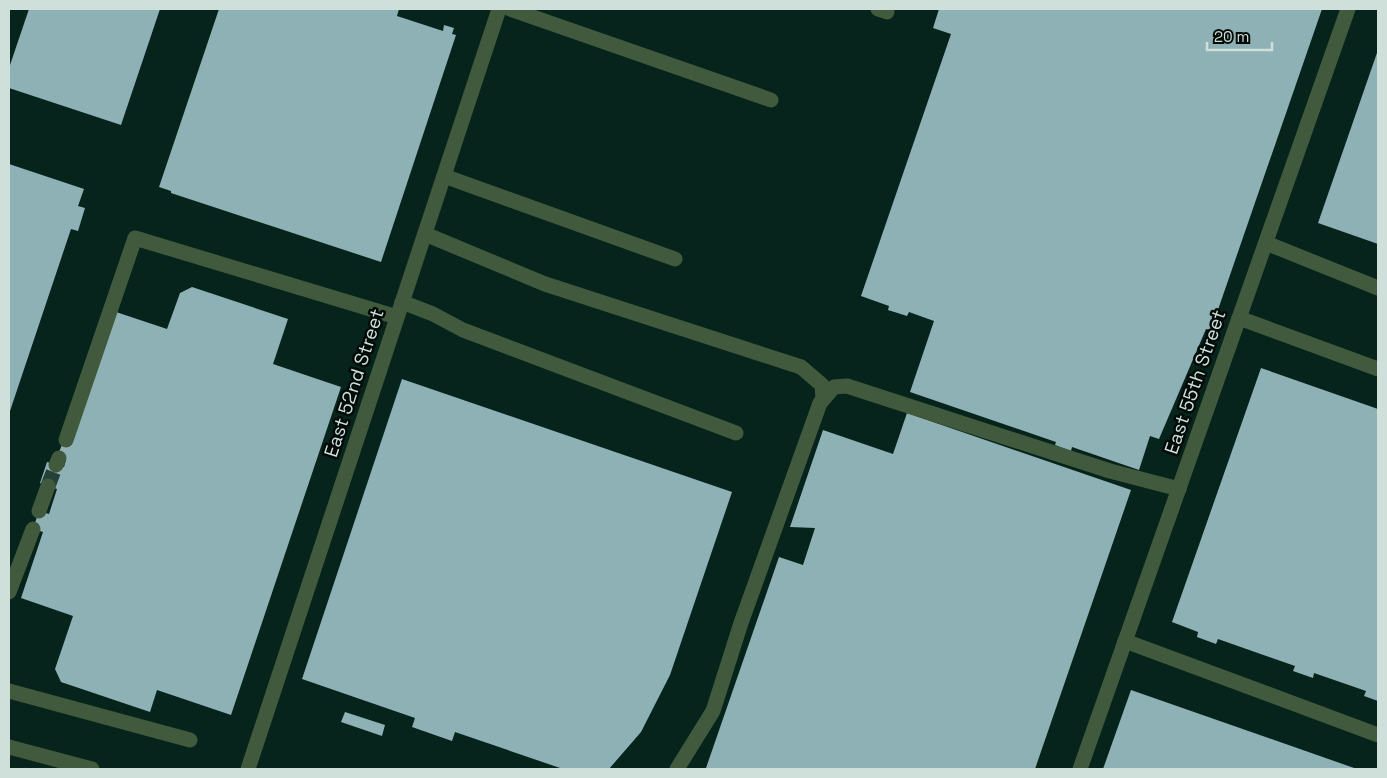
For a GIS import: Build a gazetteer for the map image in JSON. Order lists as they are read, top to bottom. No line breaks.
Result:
{"streets":{"street":["East 55th Street","East 52nd Street"]},"scale_bar":"20 m"}
